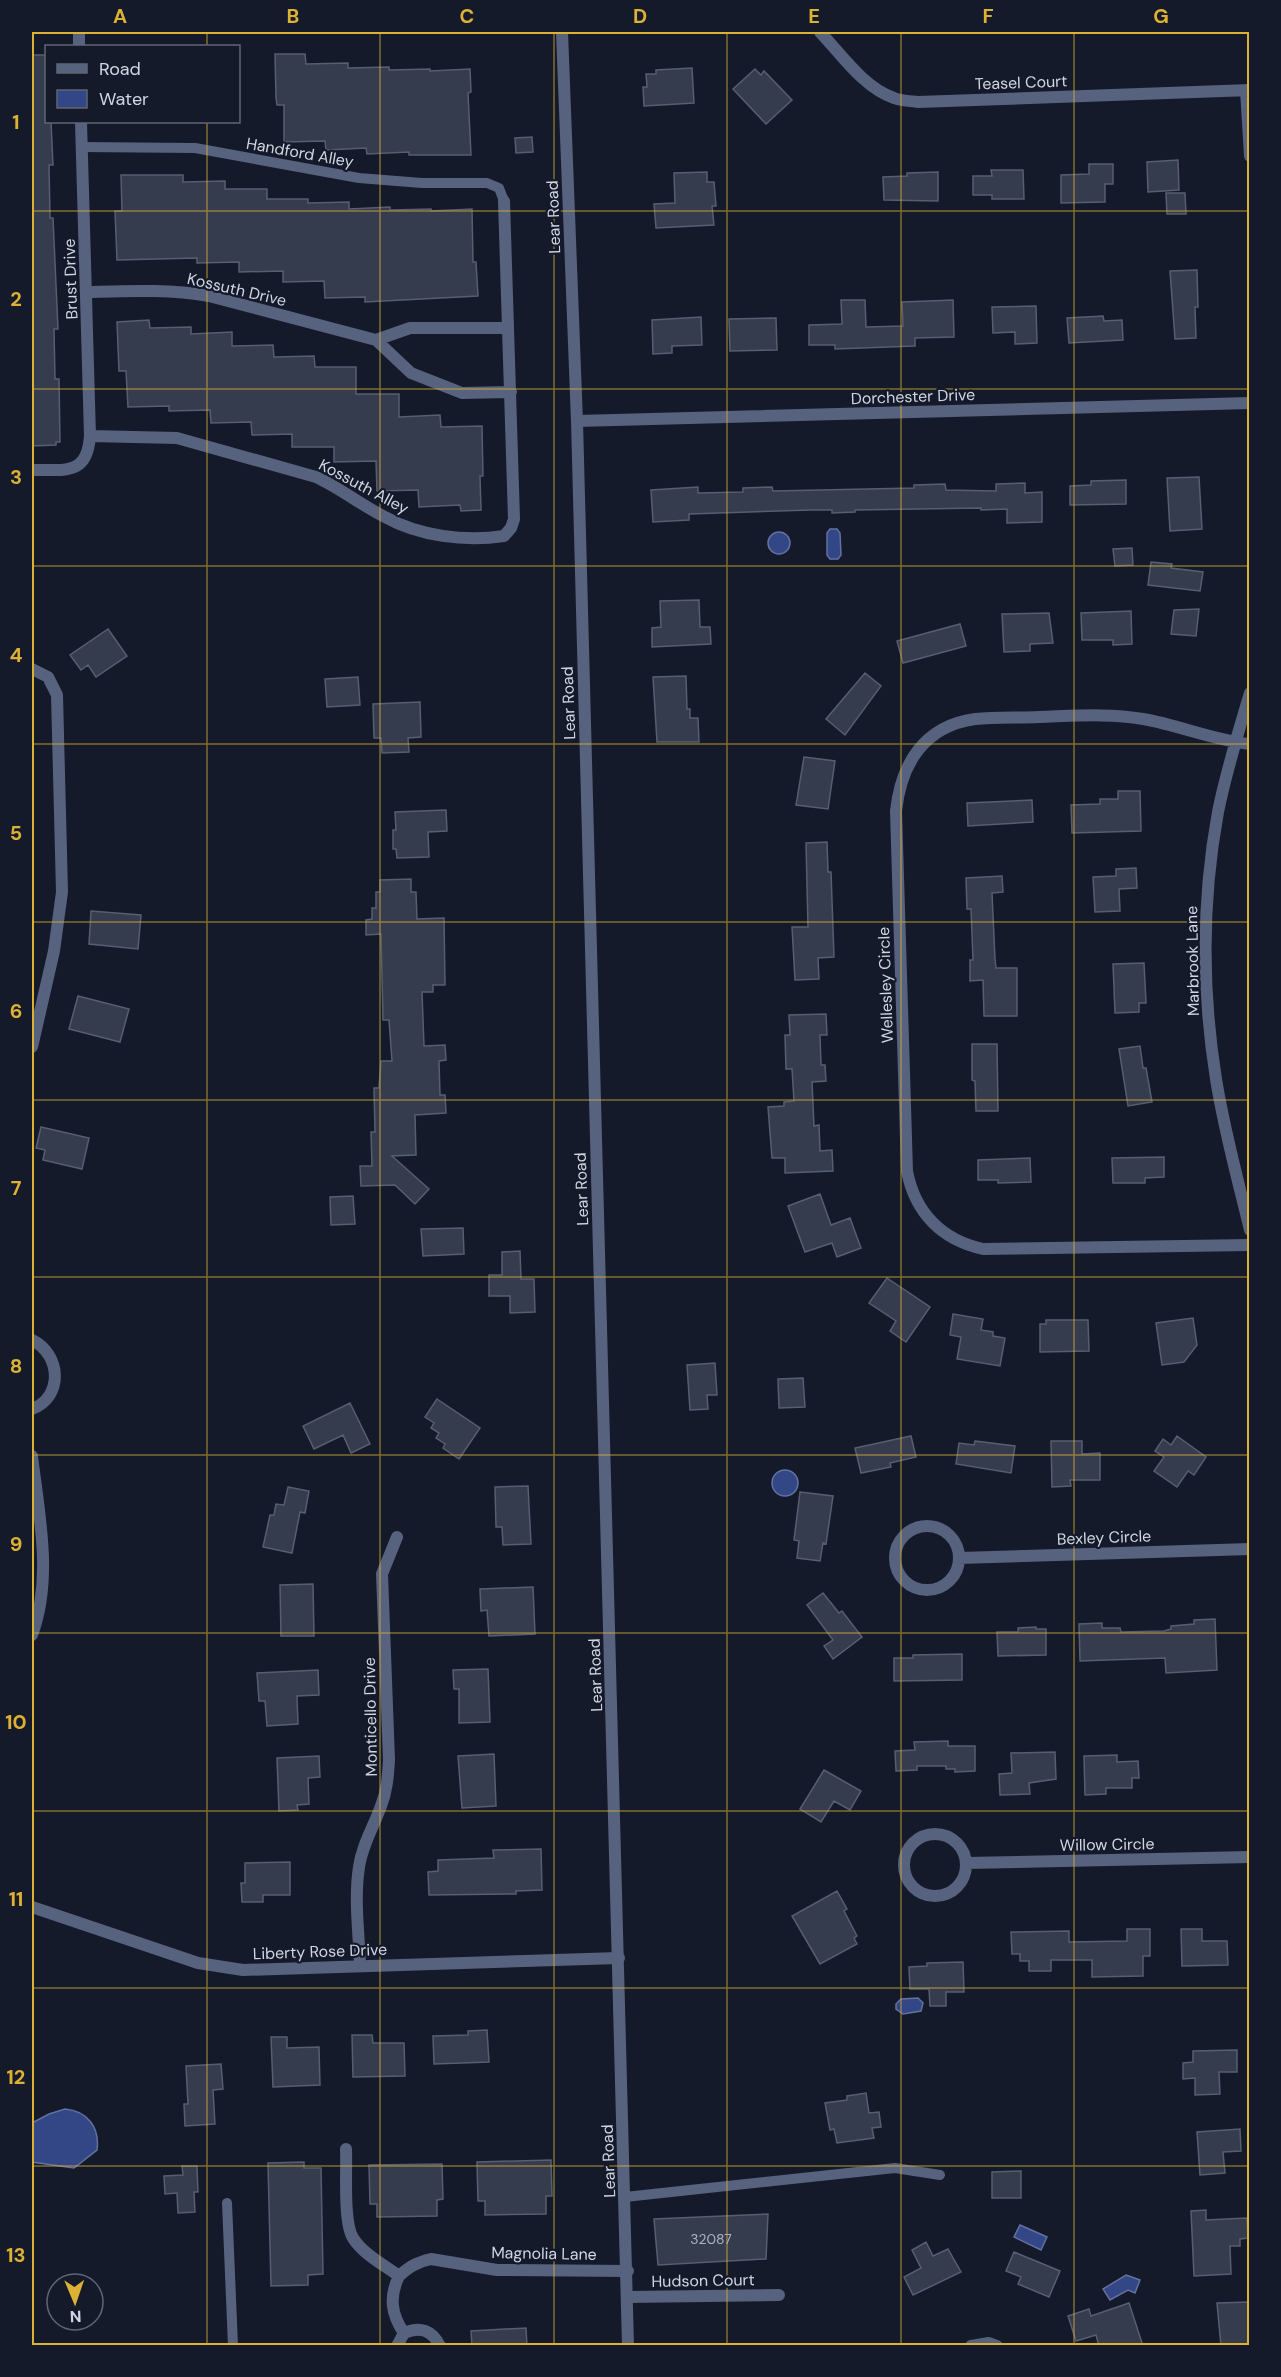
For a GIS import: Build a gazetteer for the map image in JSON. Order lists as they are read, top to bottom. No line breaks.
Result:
{"streets":{"street":["Teasel Court","Lear Road","Brust Drive","Kossuth Drive","Dorchester Drive","Kossuth Alley","Marbrook Lane","Wellesley Circle","Bexley Circle","Monticello Drive","Willow Circle","Liberty Rose Drive","Magnolia Lane","Hudson Court"],"lane":["Handford Alley"]},"crossings":[["Handford Alley","Brust Drive"],["Handford Alley","Kossuth Alley"],["Lear Road","Dorchester Drive"],["Lear Road","Liberty Rose Drive"],["Lear Road","Magnolia Lane"],["Lear Road","Hudson Court"],["Brust Drive","Kossuth Drive"],["Brust Drive","Kossuth Alley"],["Kossuth Drive","Kossuth Alley"],["Marbrook Lane","Wellesley Circle"],["Monticello Drive","Liberty Rose Drive"]],"house_numbers":["32087"],"legend":["Road","Water"],"north":"bottom","grid":{"columns":["A","B","C","D","E","F","G"],"rows":["1","2","3","4","5","6","7","8","9","10","11","12","13"]}}
